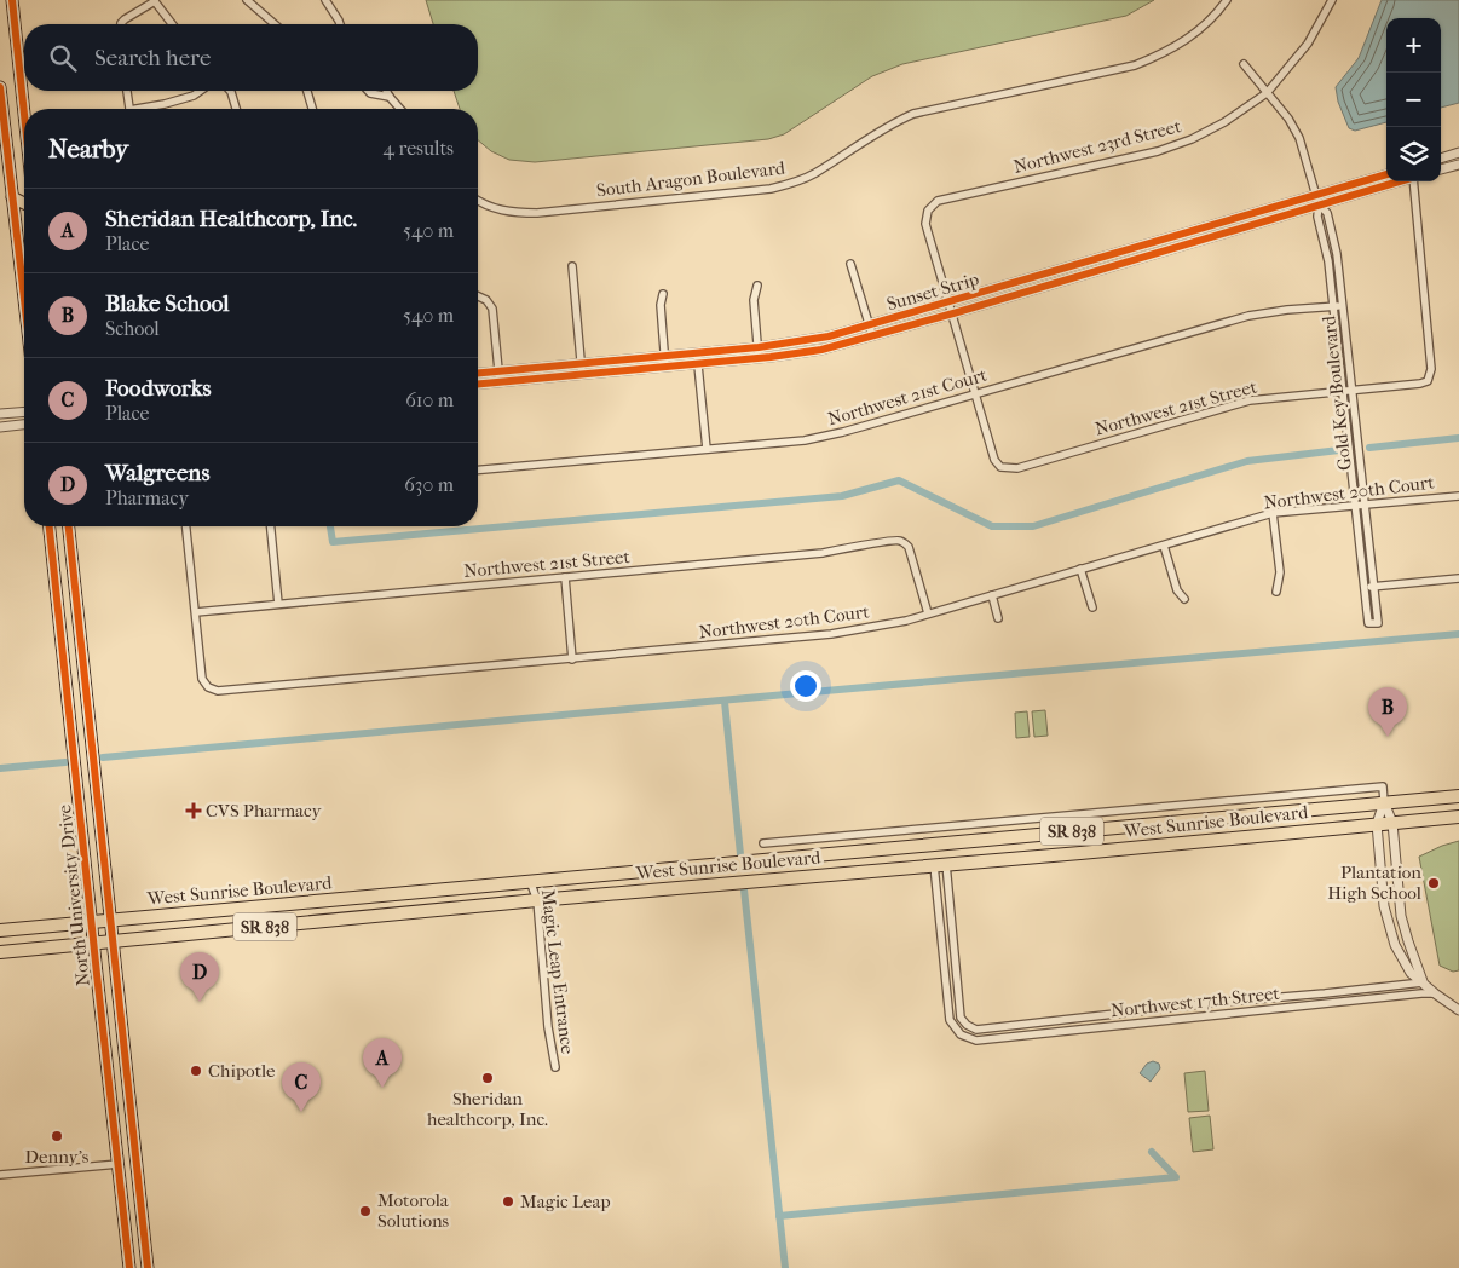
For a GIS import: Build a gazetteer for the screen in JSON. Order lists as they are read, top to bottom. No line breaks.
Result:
{"streets":{"highway":["West Sunrise Boulevard","SR 838"],"main road":["North University Drive"],"street":["Northwest 23rd Street","South Aragon Boulevard","Sunset Strip","Gold Key Boulevard","Northwest 21st Court","Northwest 21st Street","Northwest 20th Court","Magic Leap Entrance","Northwest 17th Street"]},"crossings":[["Northwest 23rd Street","Sunset Strip"],["Northwest 23rd Street","Gold Key Boulevard"],["Sunset Strip","Gold Key Boulevard"],["Gold Key Boulevard","Northwest 21st Court"],["Gold Key Boulevard","Northwest 21st Street"],["Gold Key Boulevard","Northwest 20th Court"],["Northwest 21st Court","Northwest 21st Street"],["Northwest 21st Street","Northwest 20th Court"],["West Sunrise Boulevard","North University Drive"],["West Sunrise Boulevard","Magic Leap Entrance"],["West Sunrise Boulevard","Northwest 17th Street"]],"places":{"health":["CVS Pharmacy"],"other":["Plantation High School","Chipotle","Sheridan healthcorp, Inc.","Denny's","Magic Leap","Motorola Solutions"]},"page":{"map_buttons":["+","−"],"search":"Search here","heading":["Nearby","4 results"],"list":[{"mark":"A","name":"Sheridan Healthcorp, Inc.","note":"Place","value":"540 m"},{"mark":"B","name":"Blake School","note":"School","value":"540 m"},{"mark":"C","name":"Foodworks","note":"Place","value":"610 m"},{"mark":"D","name":"Walgreens","note":"Pharmacy","value":"630 m"}],"pins":["B","D","A","C"]}}
